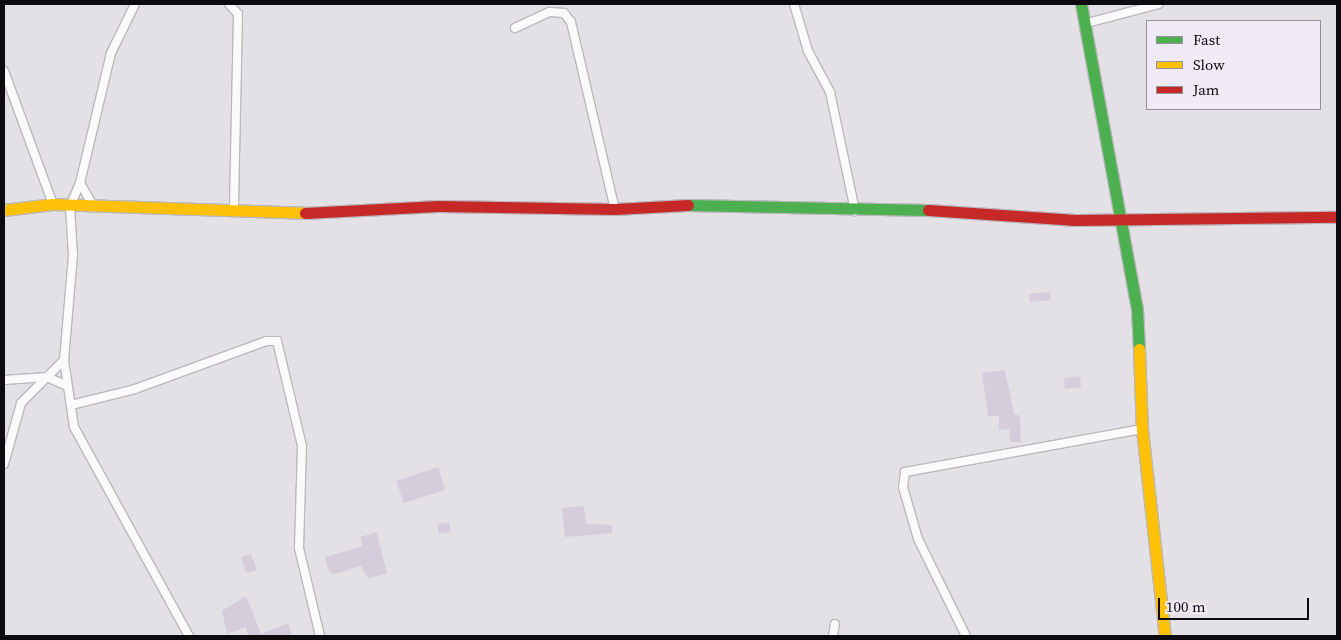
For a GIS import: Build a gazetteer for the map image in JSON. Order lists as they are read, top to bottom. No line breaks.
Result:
{"legend":["Fast","Slow","Jam"],"scale_bar":"100 m"}
